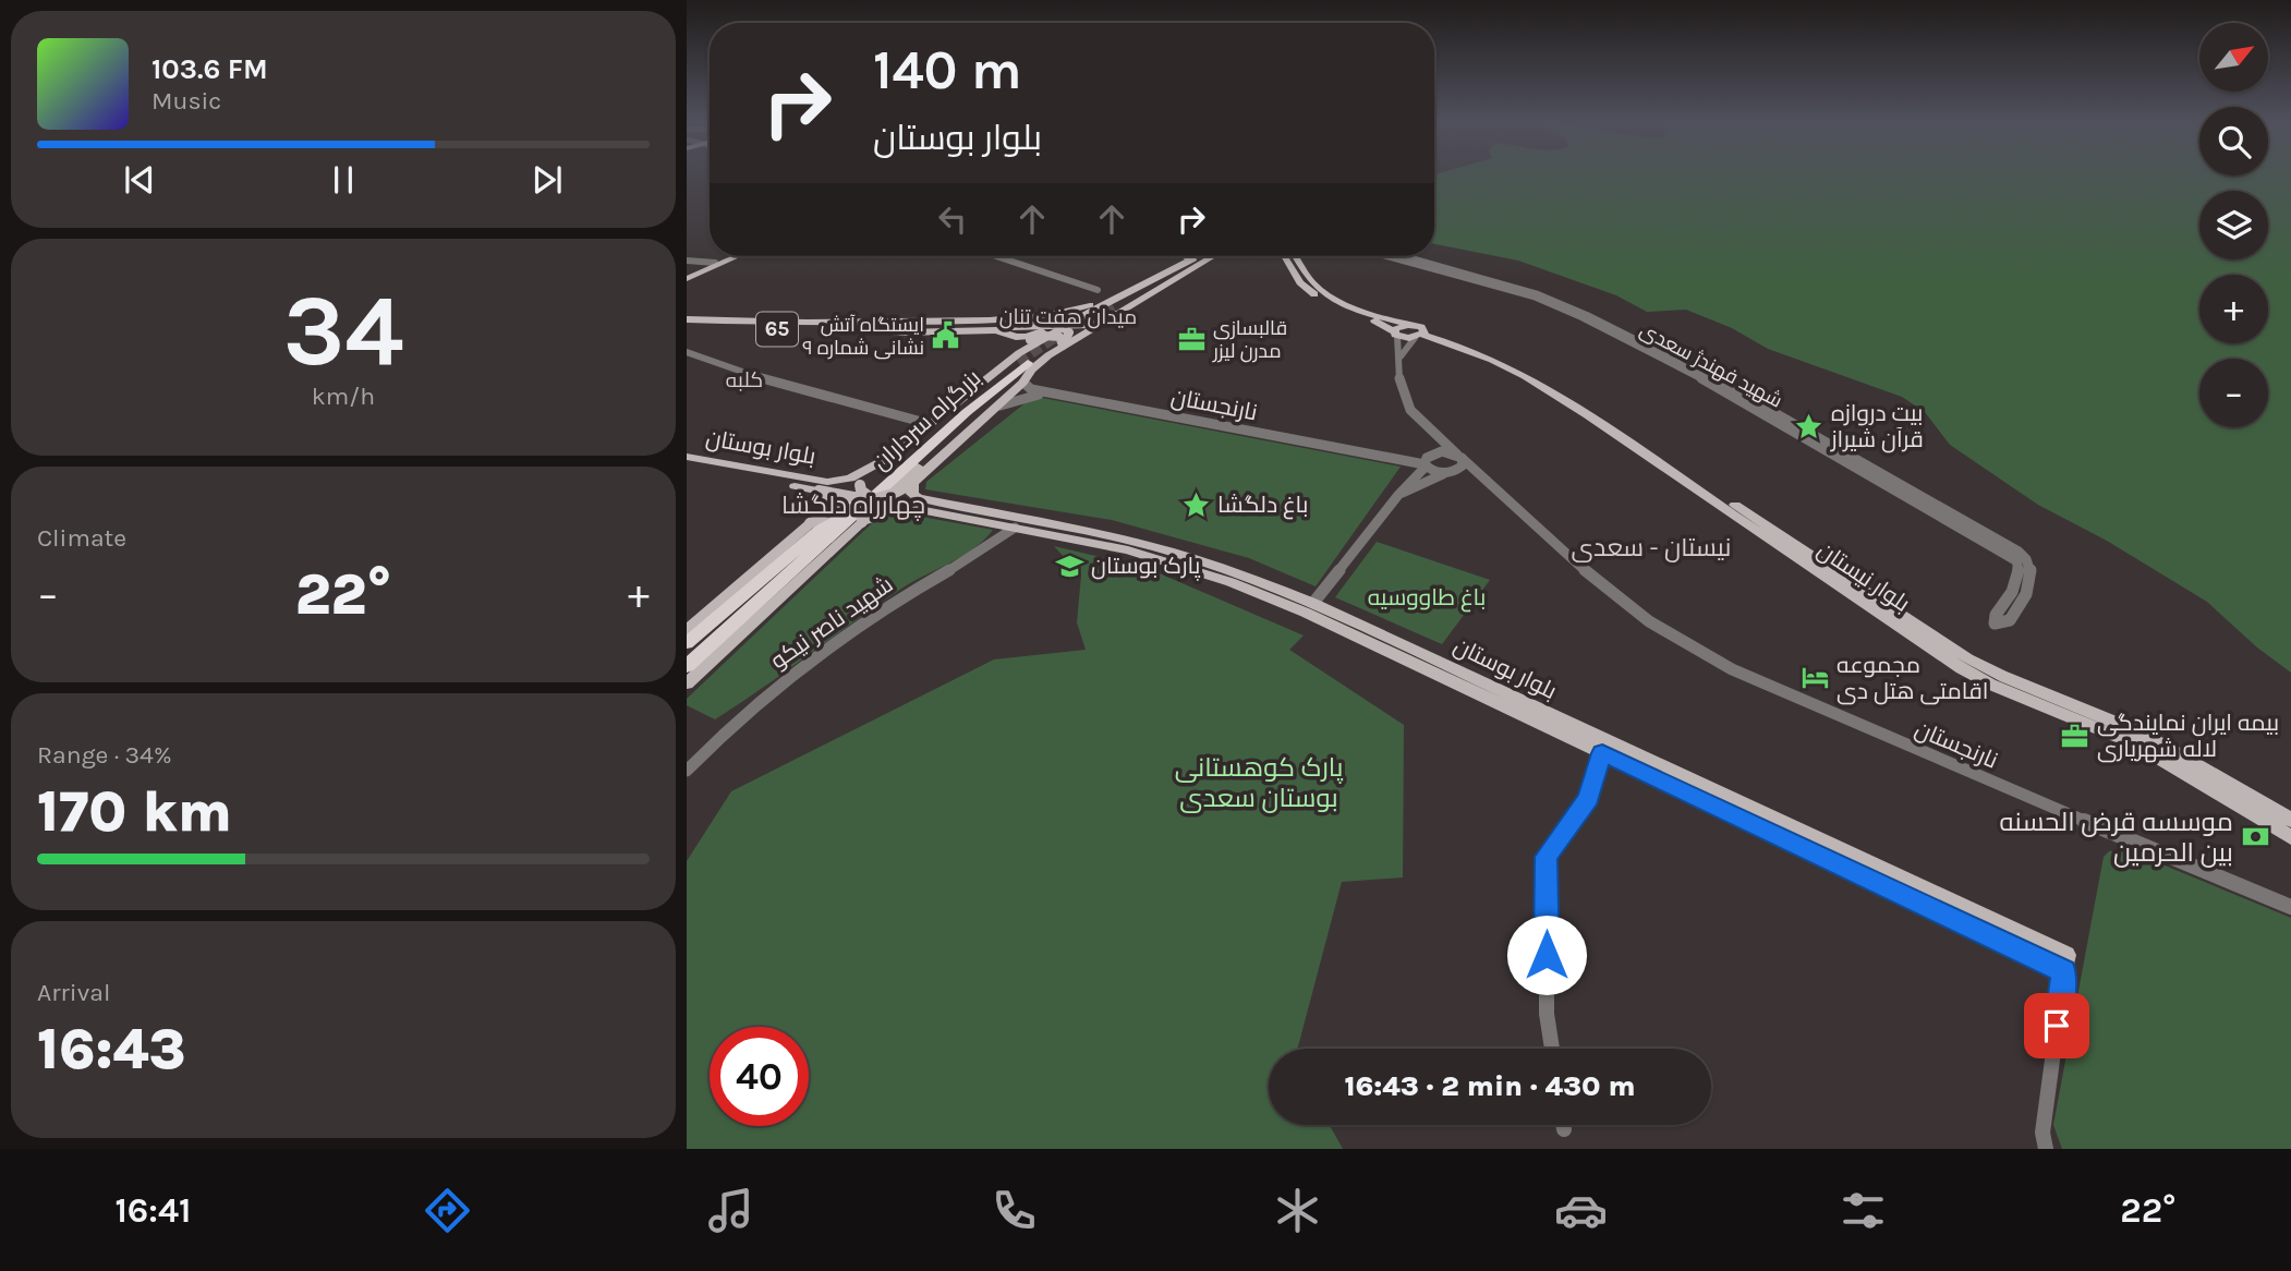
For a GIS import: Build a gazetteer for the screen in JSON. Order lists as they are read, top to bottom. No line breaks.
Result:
{"streets":{"highway":["بزرگراه سرداران"],"main road":["65","بلوار بوستان","بلوار نیستان"],"street":["شهید فهندژ سعدی","نارنجستان","شهید ناصر نیکو"]},"crossings":[["بلوار بوستان","شهید ناصر نیکو"]],"districts":["میدان هفت تنان","کلبه","چهارراه دلگشا","نیستان - سعدی"],"parks":["باغ طاووسیه","پارک کوهستانی بوستان سعدی"],"places":{"public building":["ایستگاه آتش نشانی شماره ۹"],"office":["قالبسازی مدرن لیزر","بیمه ایران نمایندگی لاله شهریاری"],"place":["بیت دروازه قرآن شیراز","باغ دلگشا"],"school or university":["پارک بوستان"],"hotel":["مجموعه اقامتی هتل دی"],"bank":["موسسه قرض الحسنه بین الحرمین"]},"north":"top right","page":{"map_buttons":["+","−"],"turn":["140 m","بلوار بوستان"],"song":["103.6 FM","Music"],"tile":[["34","km/h"],"Climate",["Range · 34%","170 km"],["Arrival","16:43"]],"heat":["−","22°","+"],"limit":"40","trip":"16:43 · 2 min · 430 m","tabs":["16:41","22°"]}}
